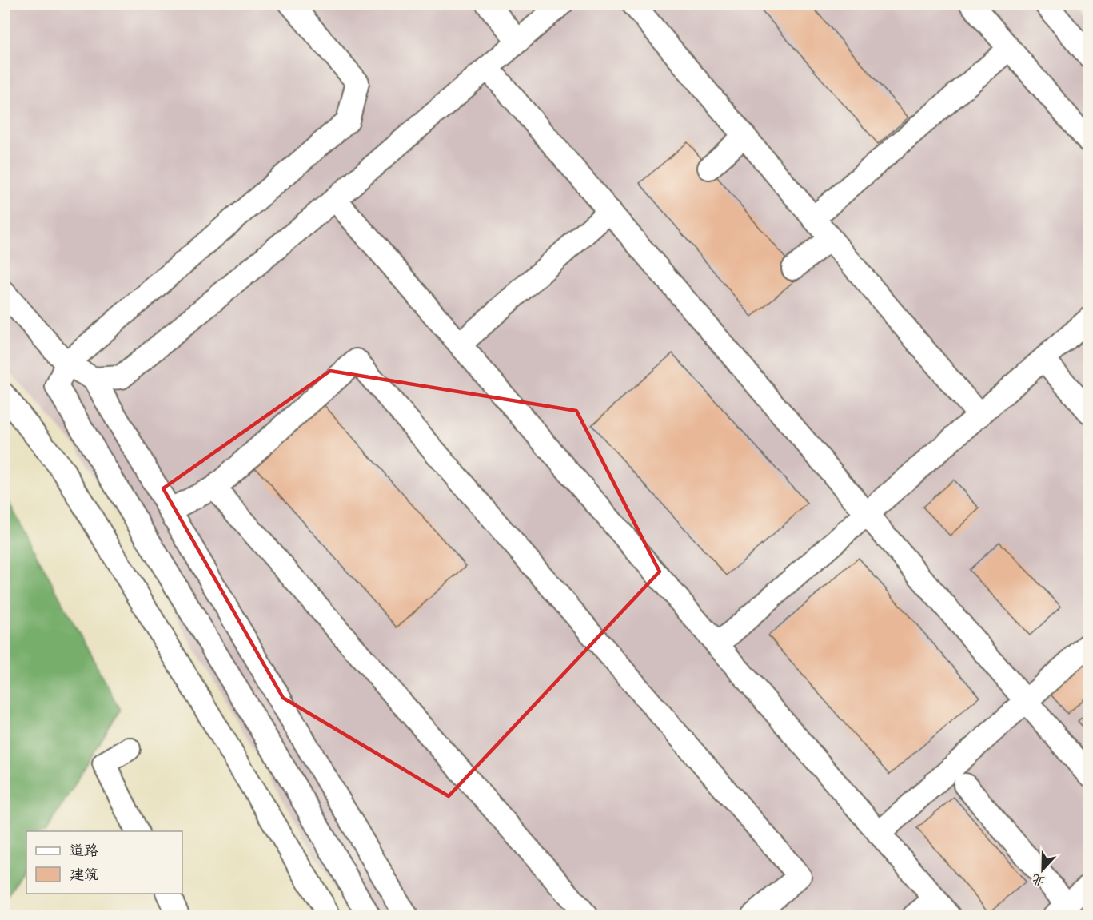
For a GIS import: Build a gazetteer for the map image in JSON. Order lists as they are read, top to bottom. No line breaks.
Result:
{"legend":["道路","建筑"],"north":"bottom"}
